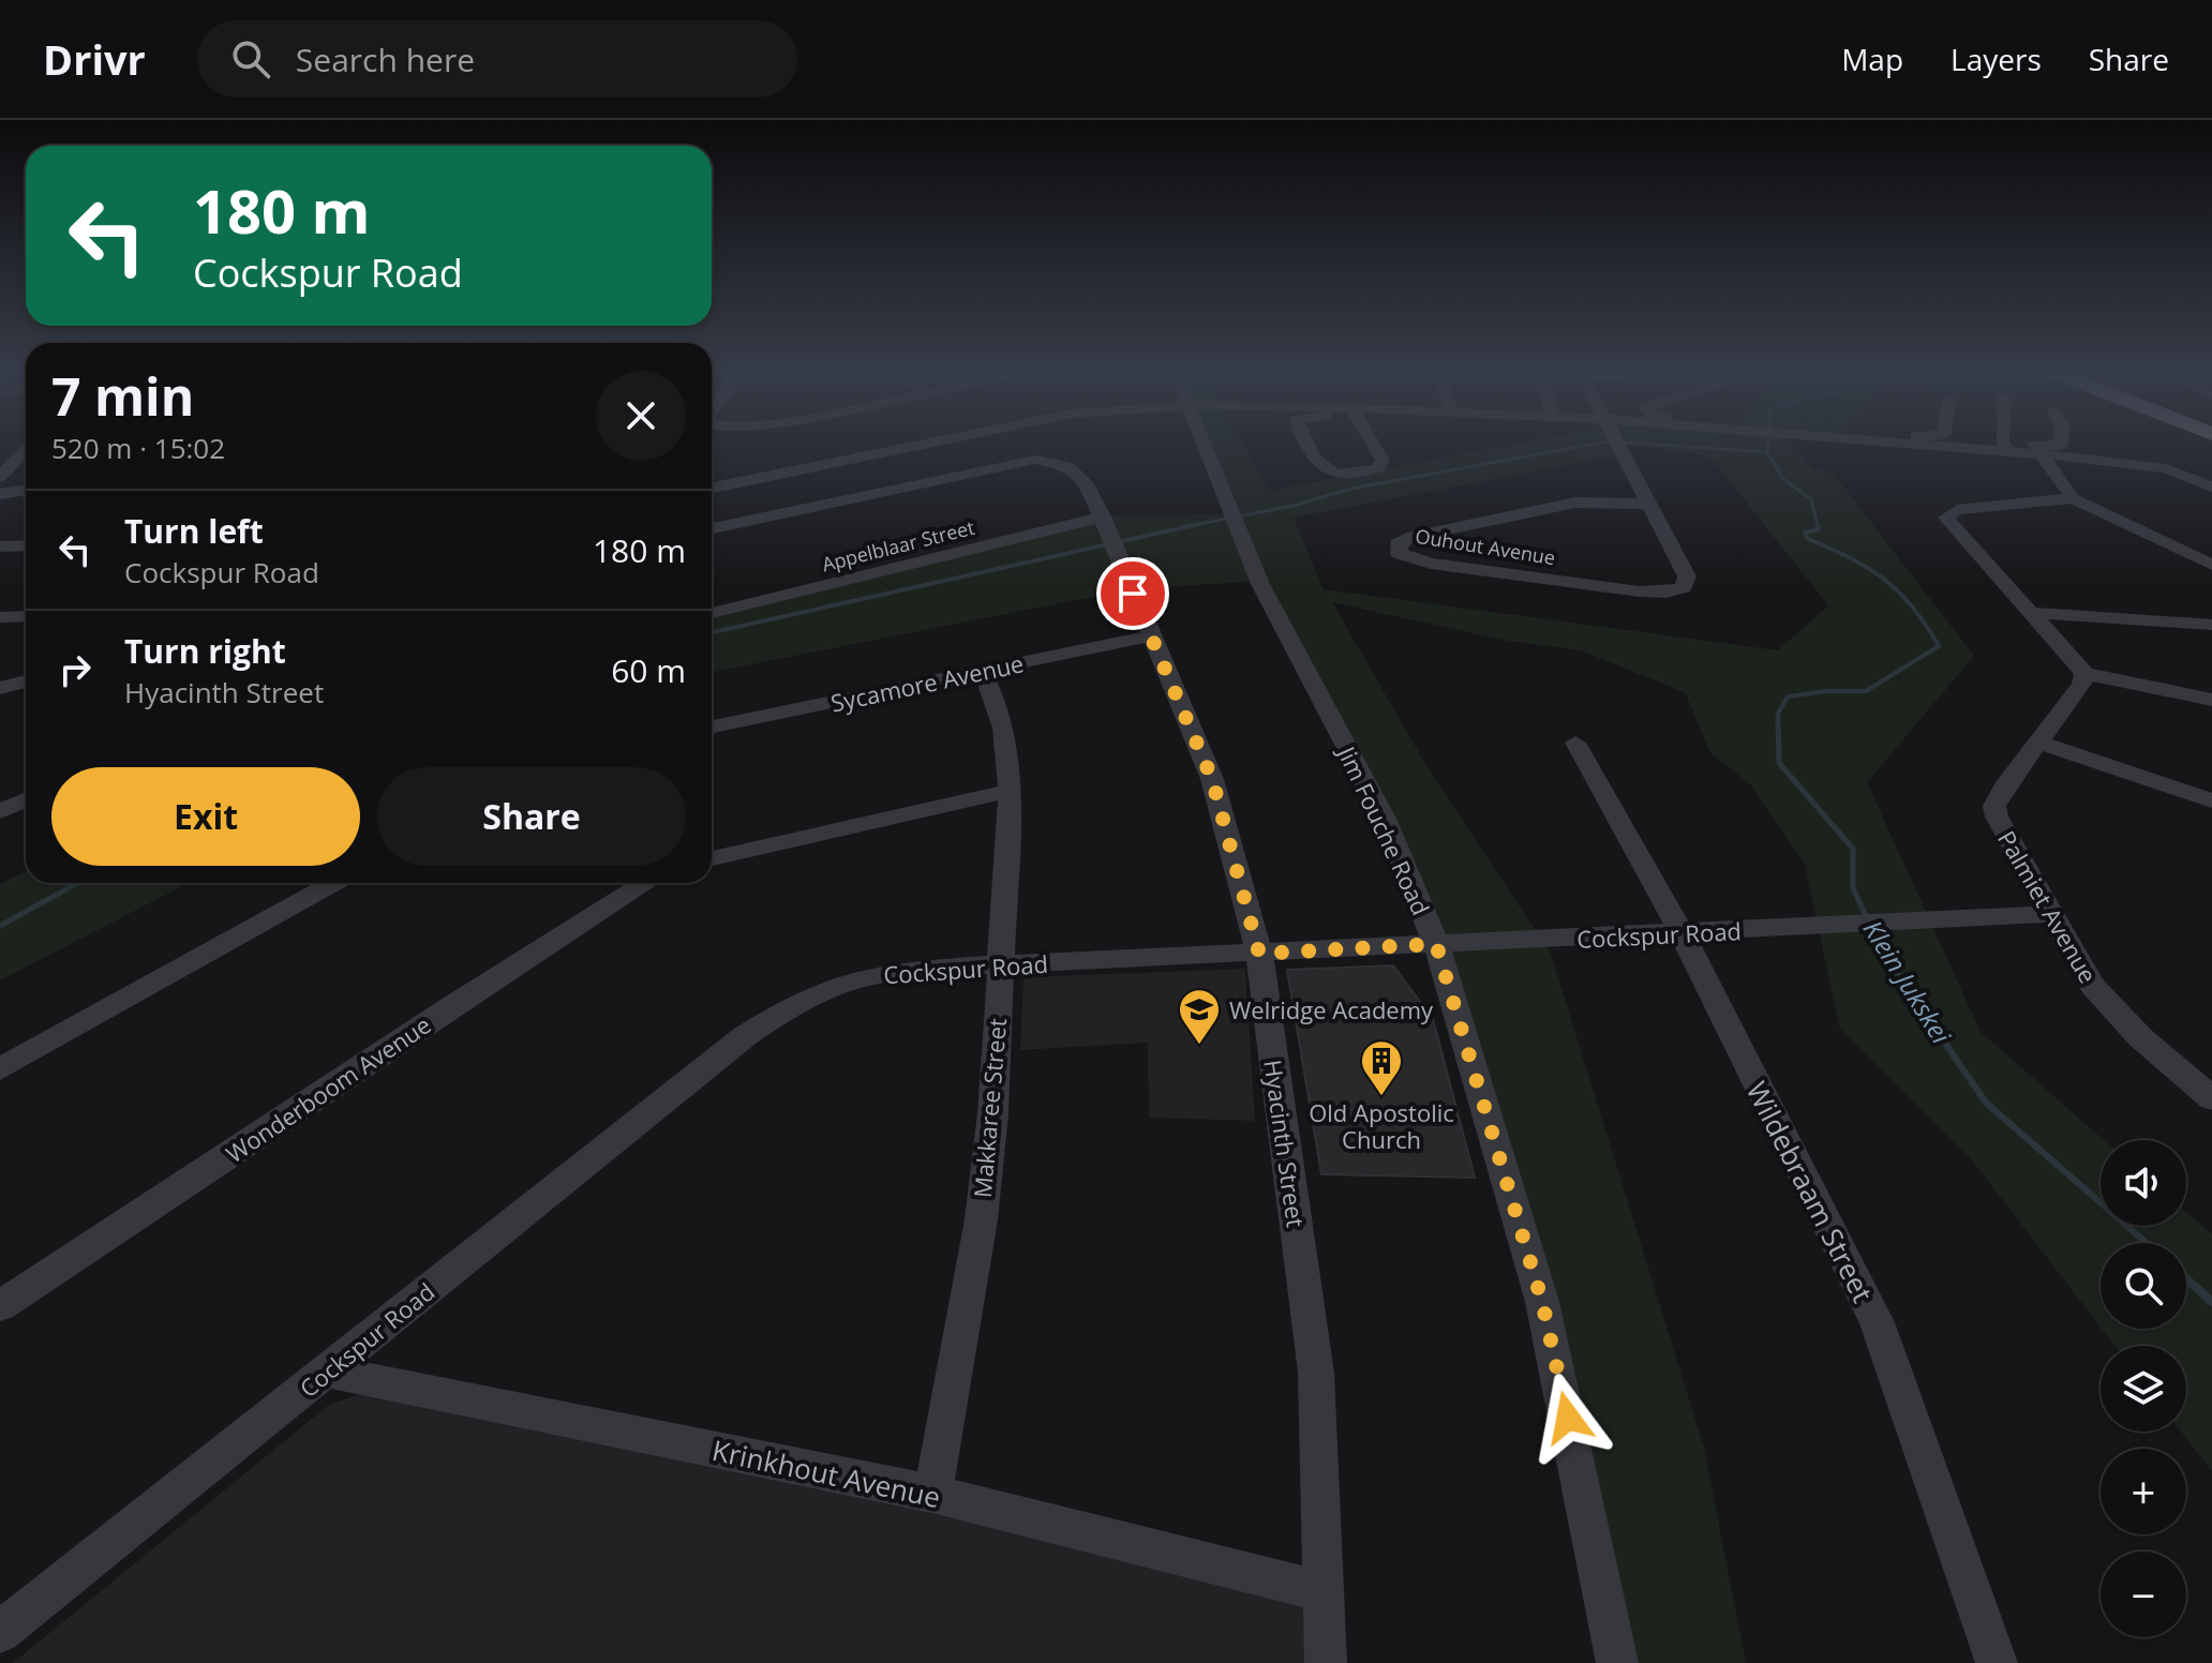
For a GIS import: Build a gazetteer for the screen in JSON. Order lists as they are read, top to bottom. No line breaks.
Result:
{"streets":{"street":["Appelblaar Street","Ouhout Avenue","Sycamore Avenue","Jim Fouche Road","Palmiet Avenue","Cockspur Road","Wonderboom Avenue","Makkaree Street","Hyacinth Street","Wildebraam Street","Krinkhout Avenue"]},"crossings":[["Appelblaar Street","Hyacinth Street"],["Sycamore Avenue","Makkaree Street"],["Sycamore Avenue","Hyacinth Street"],["Jim Fouche Road","Cockspur Road"],["Palmiet Avenue","Cockspur Road"],["Cockspur Road","Makkaree Street"],["Cockspur Road","Hyacinth Street"],["Cockspur Road","Wildebraam Street"],["Cockspur Road","Krinkhout Avenue"],["Makkaree Street","Krinkhout Avenue"],["Hyacinth Street","Krinkhout Avenue"]],"water":["Klein Jukskei"],"places":{"school or university":["Welridge Academy"],"building":["Old Apostolic Church"]},"page":{"header":"Drivr","search":"Search here","nav":["Map","Layers","Share"],"turn":["180 m","Cockspur Road"],"heading":["7 min","520 m · 15:02"],"list":[{"name":"Turn left","note":"Cockspur Road","value":"180 m"},{"name":"Turn right","note":"Hyacinth Street","value":"60 m"}],"buttons":["Exit","Share"],"map_buttons":["+","−"]}}
